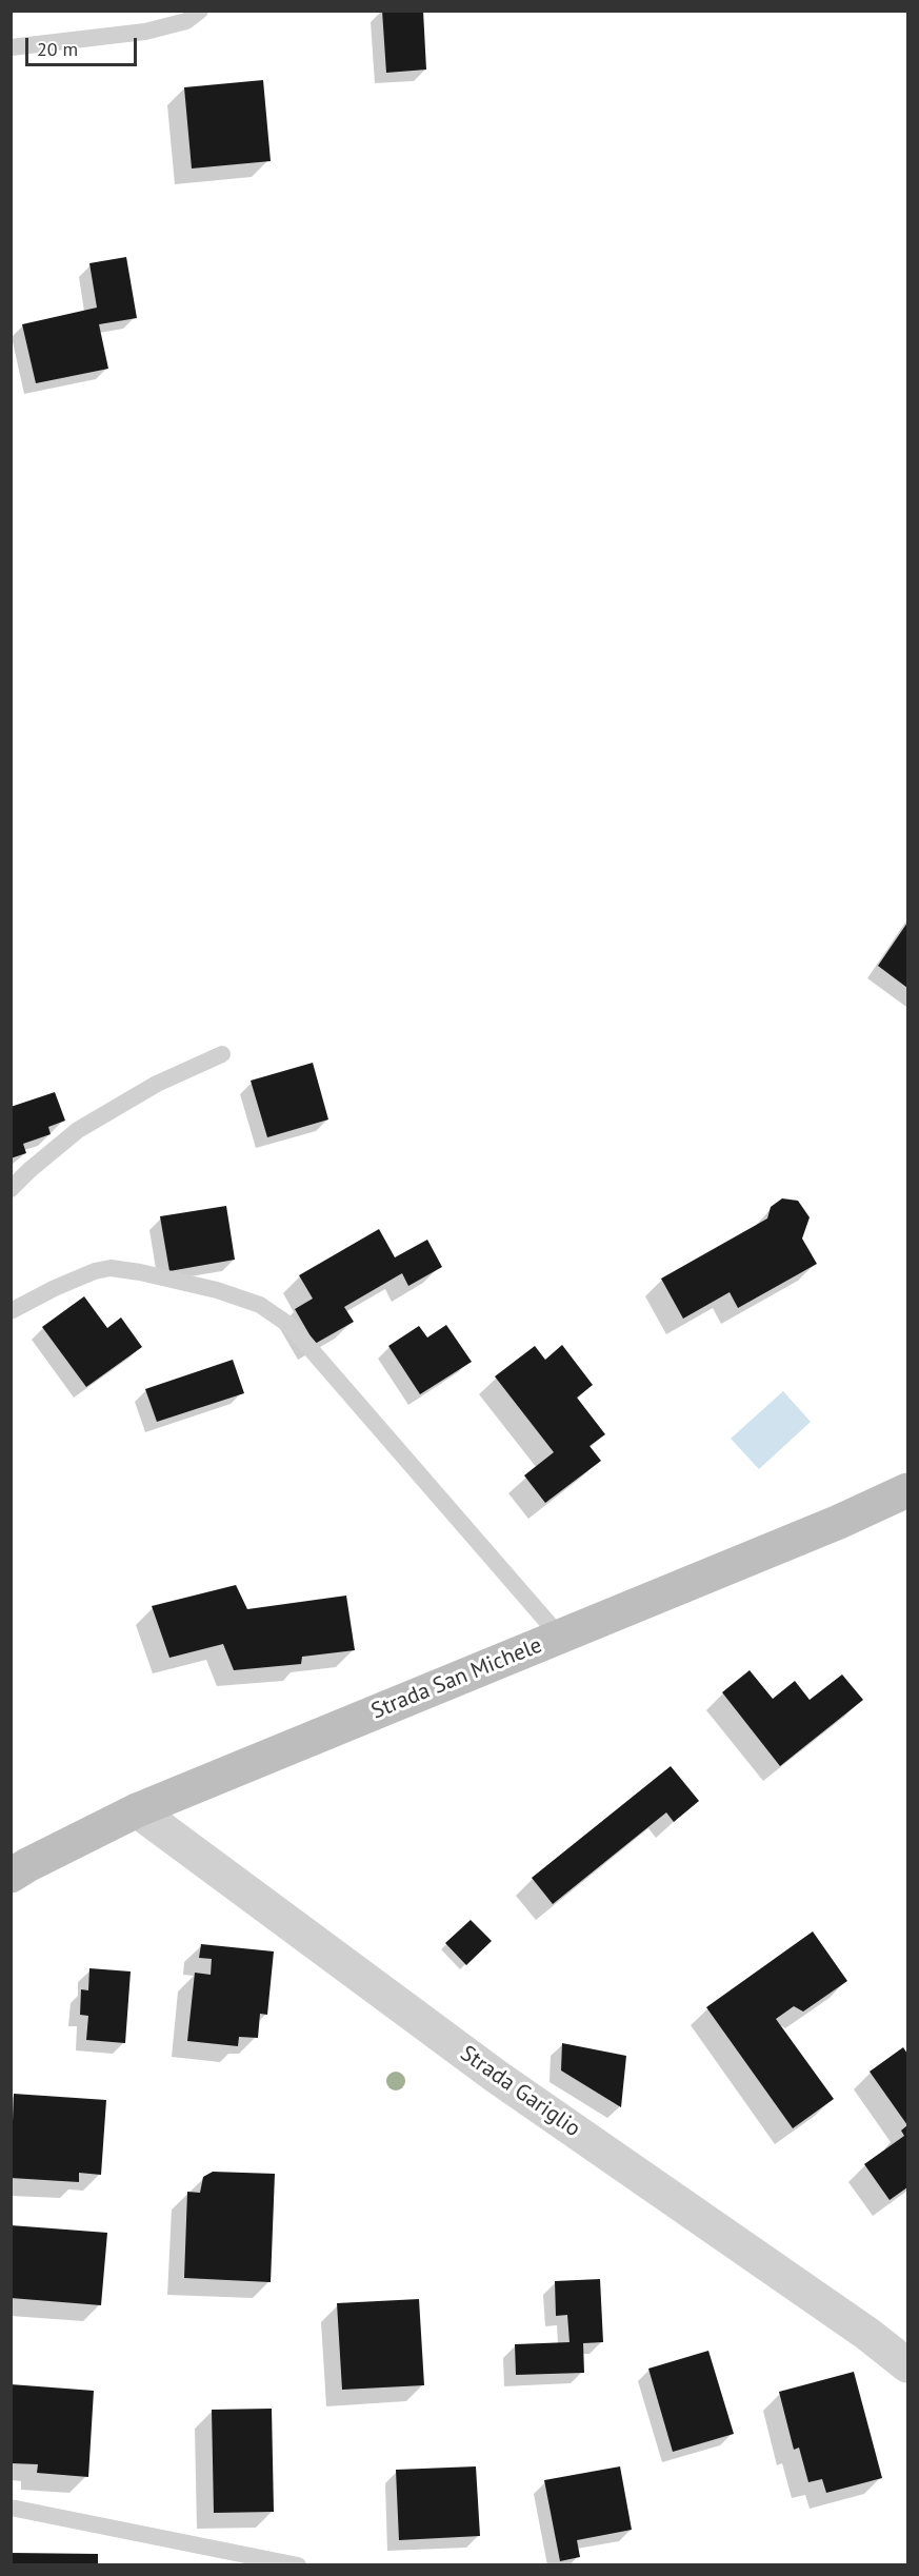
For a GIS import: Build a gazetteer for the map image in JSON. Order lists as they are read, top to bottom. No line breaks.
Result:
{"streets":{"street":["Strada San Michele","Strada Gariglio"]},"crossings":[["Strada San Michele","Strada Gariglio"]],"scale_bar":"20 m"}
